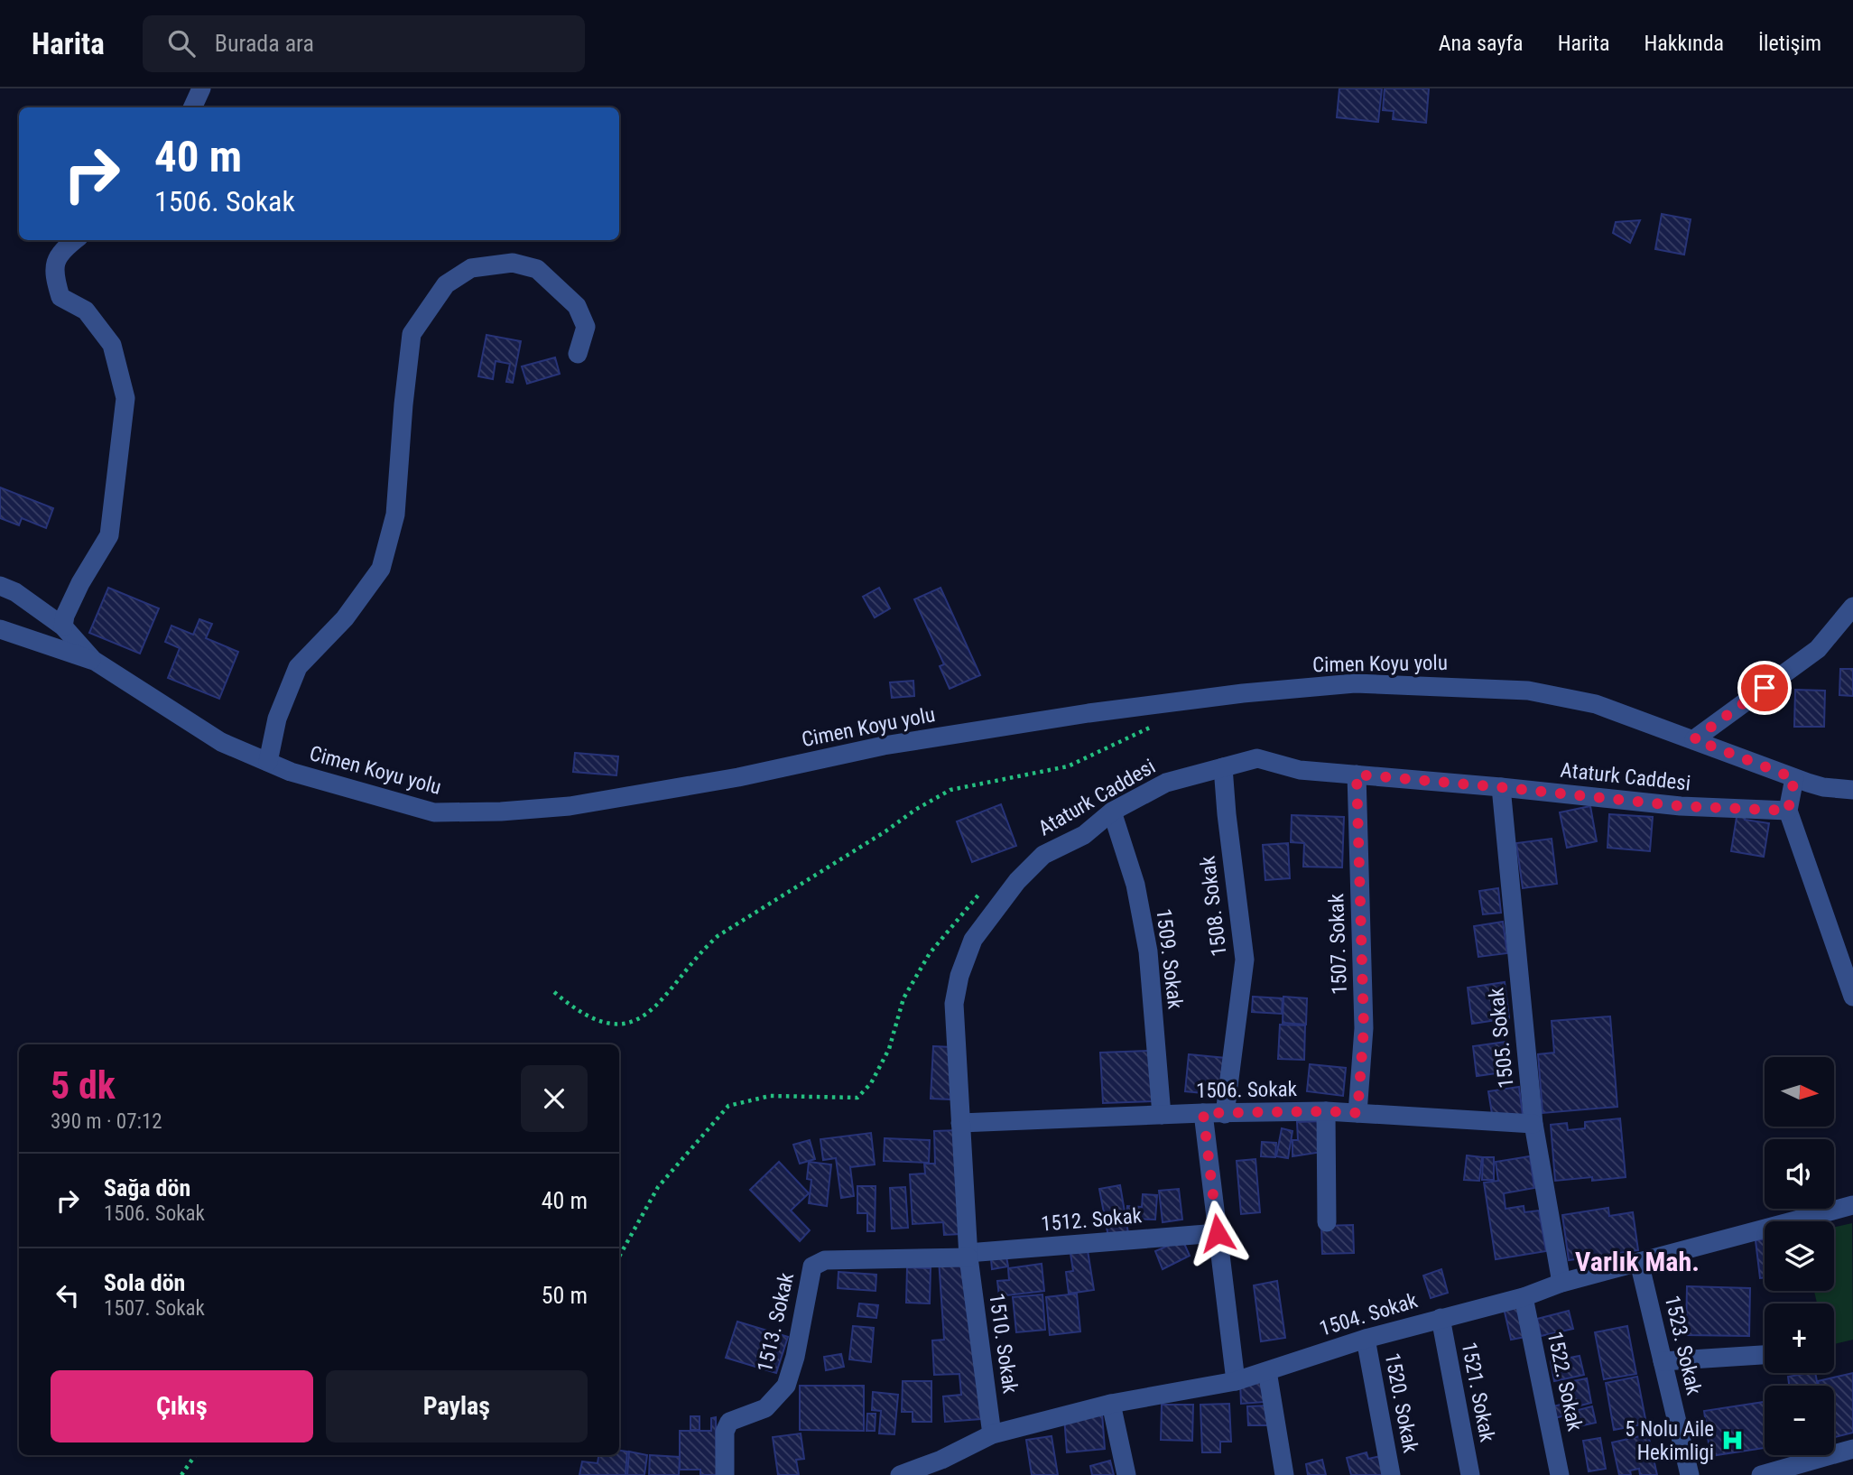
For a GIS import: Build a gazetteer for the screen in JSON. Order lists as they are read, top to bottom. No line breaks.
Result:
{"streets":{"street":["Cimen Koyu yolu","Ataturk Caddesi","1508. Sokak","1507. Sokak","1509. Sokak","1505. Sokak","1506. Sokak","1512. Sokak","1504. Sokak","1513. Sokak","1510. Sokak","1523. Sokak","1522. Sokak","1521. Sokak","1520. Sokak"]},"crossings":[["Ataturk Caddesi","1508. Sokak"],["Ataturk Caddesi","1507. Sokak"],["Ataturk Caddesi","1509. Sokak"],["Ataturk Caddesi","1505. Sokak"],["Ataturk Caddesi","1506. Sokak"],["Ataturk Caddesi","1512. Sokak"],["Ataturk Caddesi","1513. Sokak"],["Ataturk Caddesi","1510. Sokak"],["1508. Sokak","1506. Sokak"],["1507. Sokak","1506. Sokak"],["1509. Sokak","1506. Sokak"],["1505. Sokak","1506. Sokak"],["1505. Sokak","1504. Sokak"],["1512. Sokak","1513. Sokak"],["1512. Sokak","1510. Sokak"],["1504. Sokak","1510. Sokak"],["1504. Sokak","1523. Sokak"],["1504. Sokak","1522. Sokak"],["1504. Sokak","1521. Sokak"],["1504. Sokak","1520. Sokak"],["1513. Sokak","1510. Sokak"]],"districts":["Varlık Mah."],"places":{"hospital":["5 Nolu Aile Hekimligi"]},"north":"right","page":{"header":"Harita","search":"Burada ara","nav":["Ana sayfa","Harita","Hakkında","İletişim"],"turn":["40 m","1506. Sokak"],"heading":["5 dk","390 m · 07:12"],"map_buttons":["+","−"],"list":[{"name":"Sağa dön","note":"1506. Sokak","value":"40 m"},{"name":"Sola dön","note":"1507. Sokak","value":"50 m"}],"buttons":["Çıkış","Paylaş"]}}
